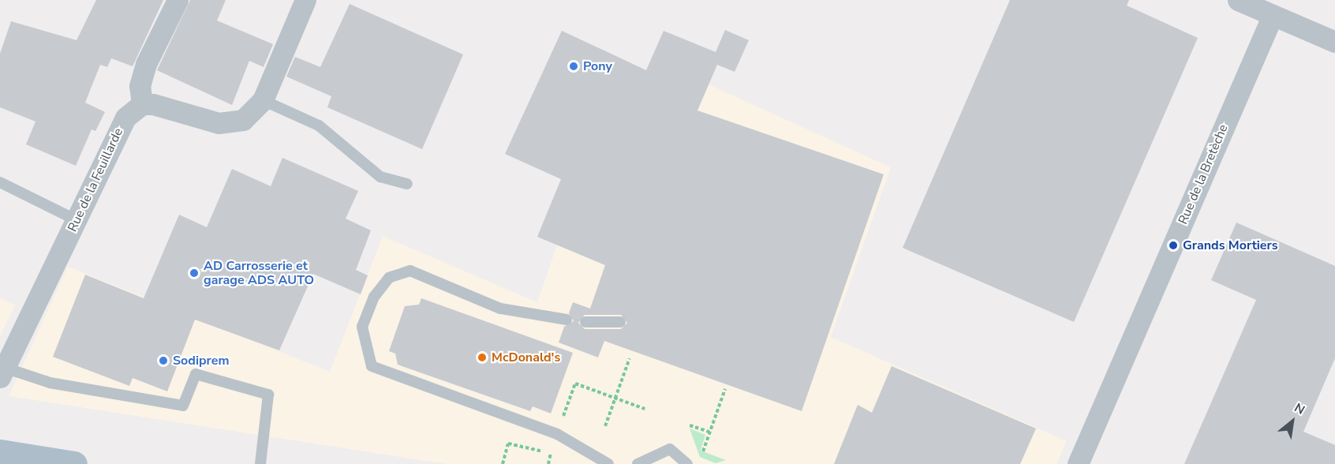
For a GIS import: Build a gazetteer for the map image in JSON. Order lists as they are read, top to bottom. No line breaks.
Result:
{"streets":{"street":["Rue de la Bretèche","Rue de la Feuillarde"]},"places":["Pony","Grands Mortiers","AD Carrosserie et garage ADS AUTO","McDonald's","Sodiprem"],"north":"top right"}
